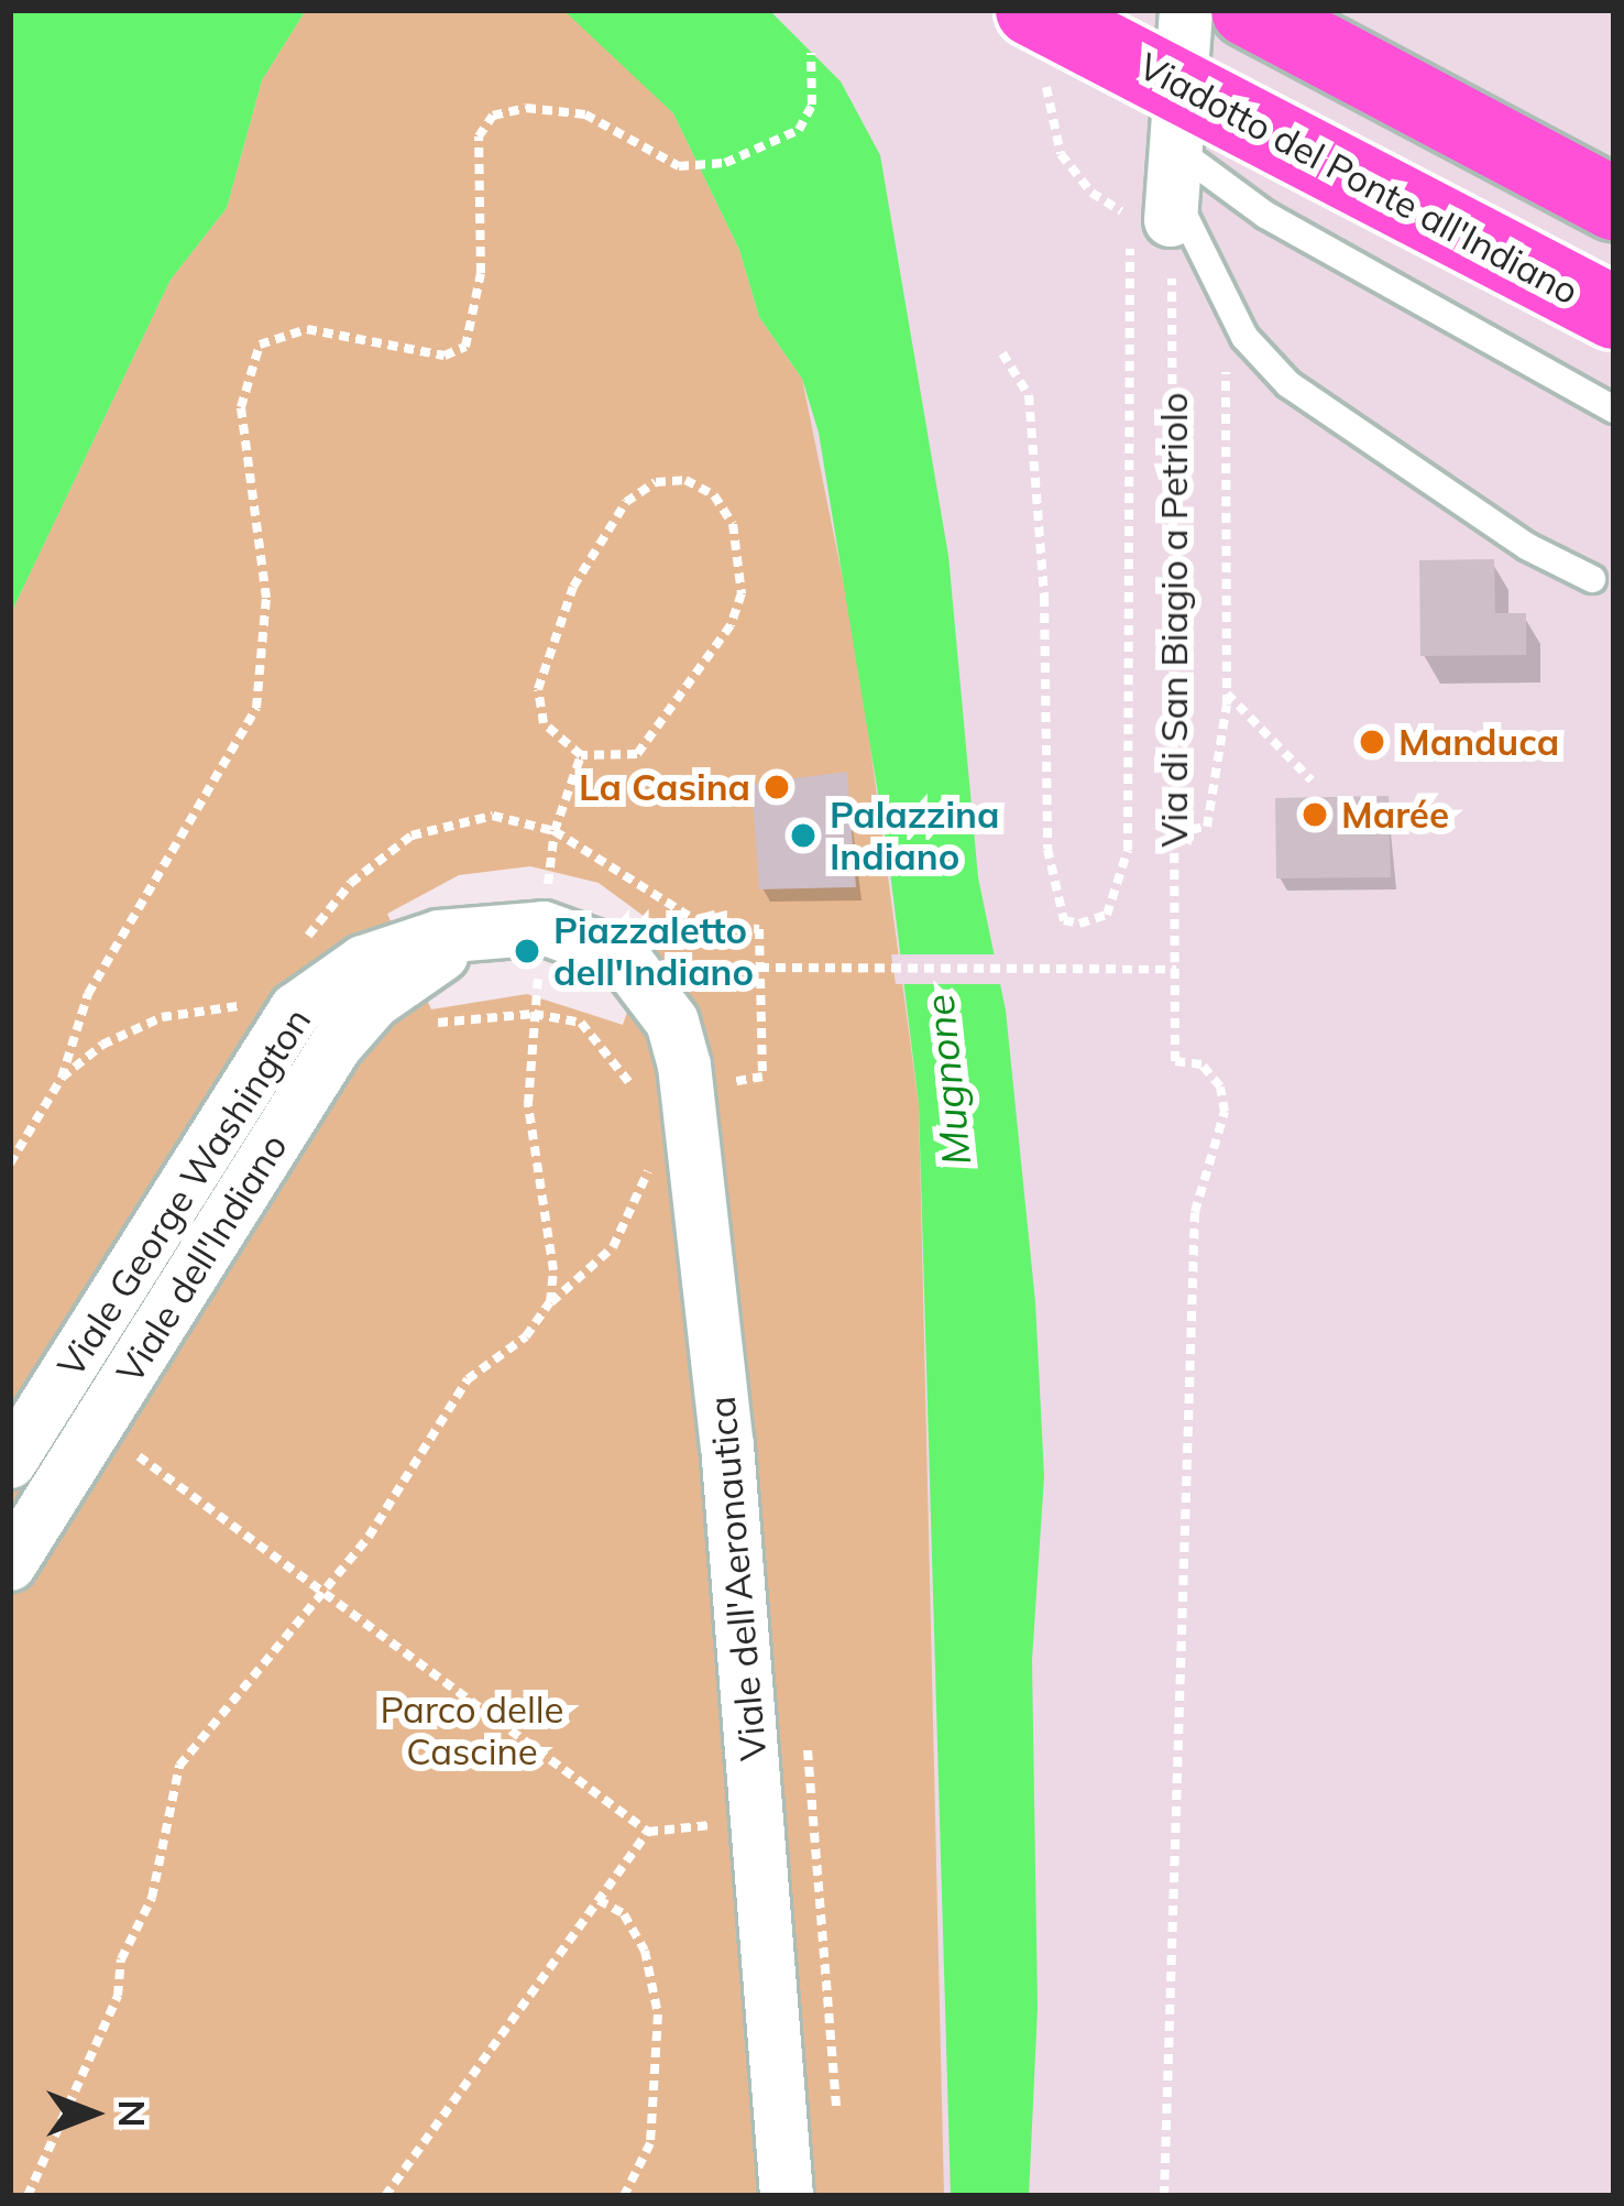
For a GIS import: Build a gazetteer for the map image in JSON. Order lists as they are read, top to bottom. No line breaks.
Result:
{"streets":{"highway":["Viadotto del Ponte all'Indiano"],"street":["Viale George Washington","Viale dell'Indiano","Viale dell'Aeronautica"],"path":["Via di San Biagio a Petriolo"]},"crossings":[["Viale George Washington","Viale dell'Indiano"],["Viale George Washington","Viale dell'Aeronautica"],["Viale dell'Indiano","Viale dell'Aeronautica"]],"water":["Mugnone"],"parks":["Parco delle Cascine"],"places":["Manduca","La Casina","Marée","Palazzina Indiano","Piazzaletto dell'Indiano"],"north":"right"}
